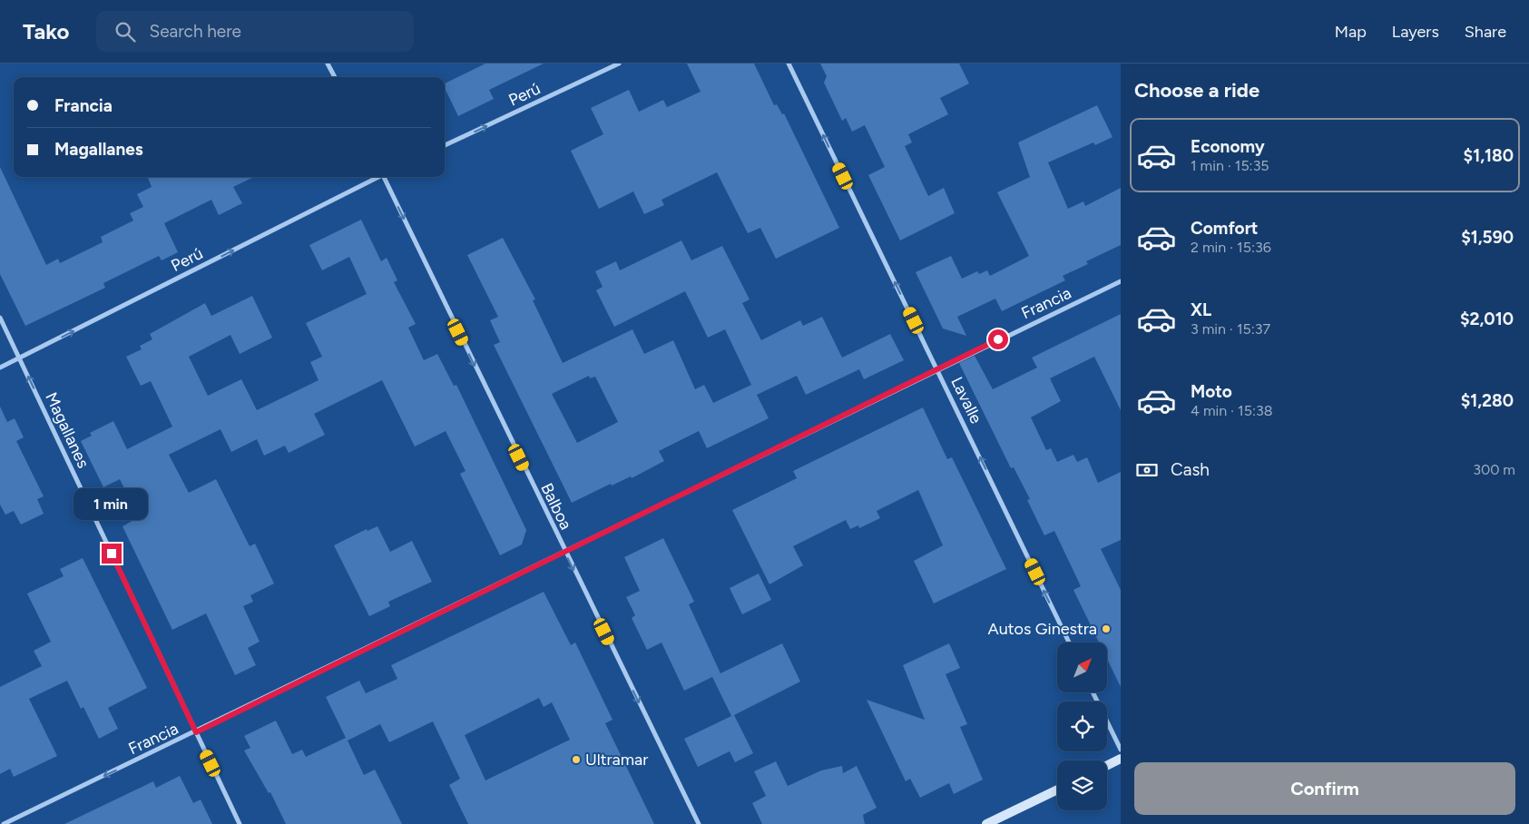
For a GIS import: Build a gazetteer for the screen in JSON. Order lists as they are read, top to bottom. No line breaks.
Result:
{"streets":{"street":["Perú","Francia","Lavalle","Magallanes","Balboa"]},"crossings":[["Perú","Magallanes"],["Francia","Lavalle"],["Francia","Magallanes"],["Francia","Balboa"]],"one_way":["Perú","Lavalle","Magallanes","Balboa"],"places":["Autos Ginestra","Ultramar"],"north":"top right","page":{"header":"Tako","search":"Search here","nav":["Map","Layers","Share"],"heading":"Choose a ride","banner":["Francia","Magallanes"],"list":[{"name":"Economy","note":"1 min · 15:35","value":"$1,180"},{"name":"Comfort","note":"2 min · 15:36","value":"$1,590"},{"name":"XL","note":"3 min · 15:37","value":"$2,010"},{"name":"Moto","note":"4 min · 15:38","value":"$1,280"}],"pay":["Cash","300 m"],"bubble":"1 min","buttons":"Confirm"}}
